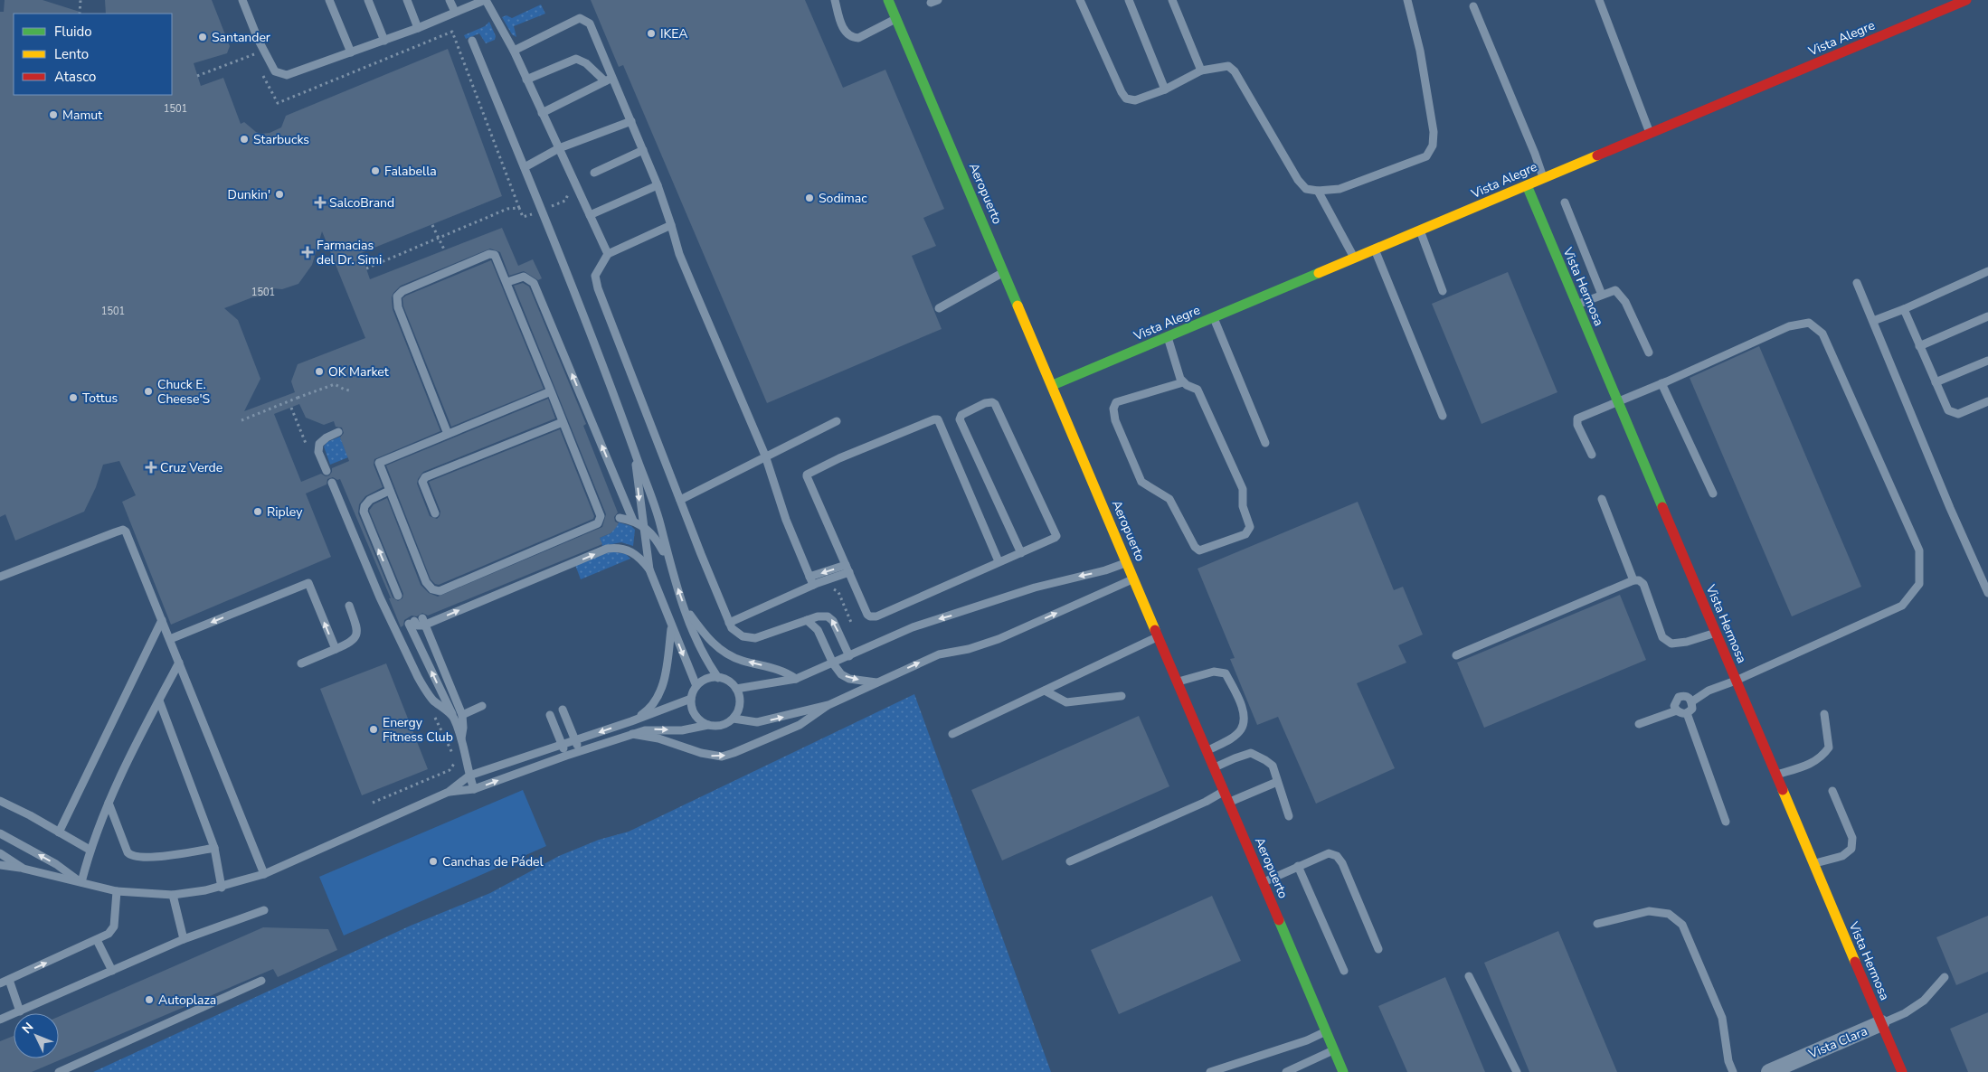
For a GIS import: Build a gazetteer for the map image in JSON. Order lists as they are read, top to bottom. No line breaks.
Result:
{"streets":{"street":["Vista Alegre","Aeropuerto","Vista Hermosa","Vista Clara"]},"crossings":[["Vista Alegre","Aeropuerto"],["Vista Alegre","Vista Hermosa"],["Vista Hermosa","Vista Clara"]],"places":{"other":["IKEA","Santander","Mamut","Starbucks","Falabella","Dunkin'","Sodimac","OK Market","Chuck E. Cheese'S","Tottus","Ripley","Energy Fitness Club","Canchas de Pádel","Autoplaza"],"health":["SalcoBrand","Farmacias del Dr. Simi","Cruz Verde"]},"house_numbers":["1501","1501","1501"],"legend":["Fluido","Lento","Atasco"],"north":"top left"}
